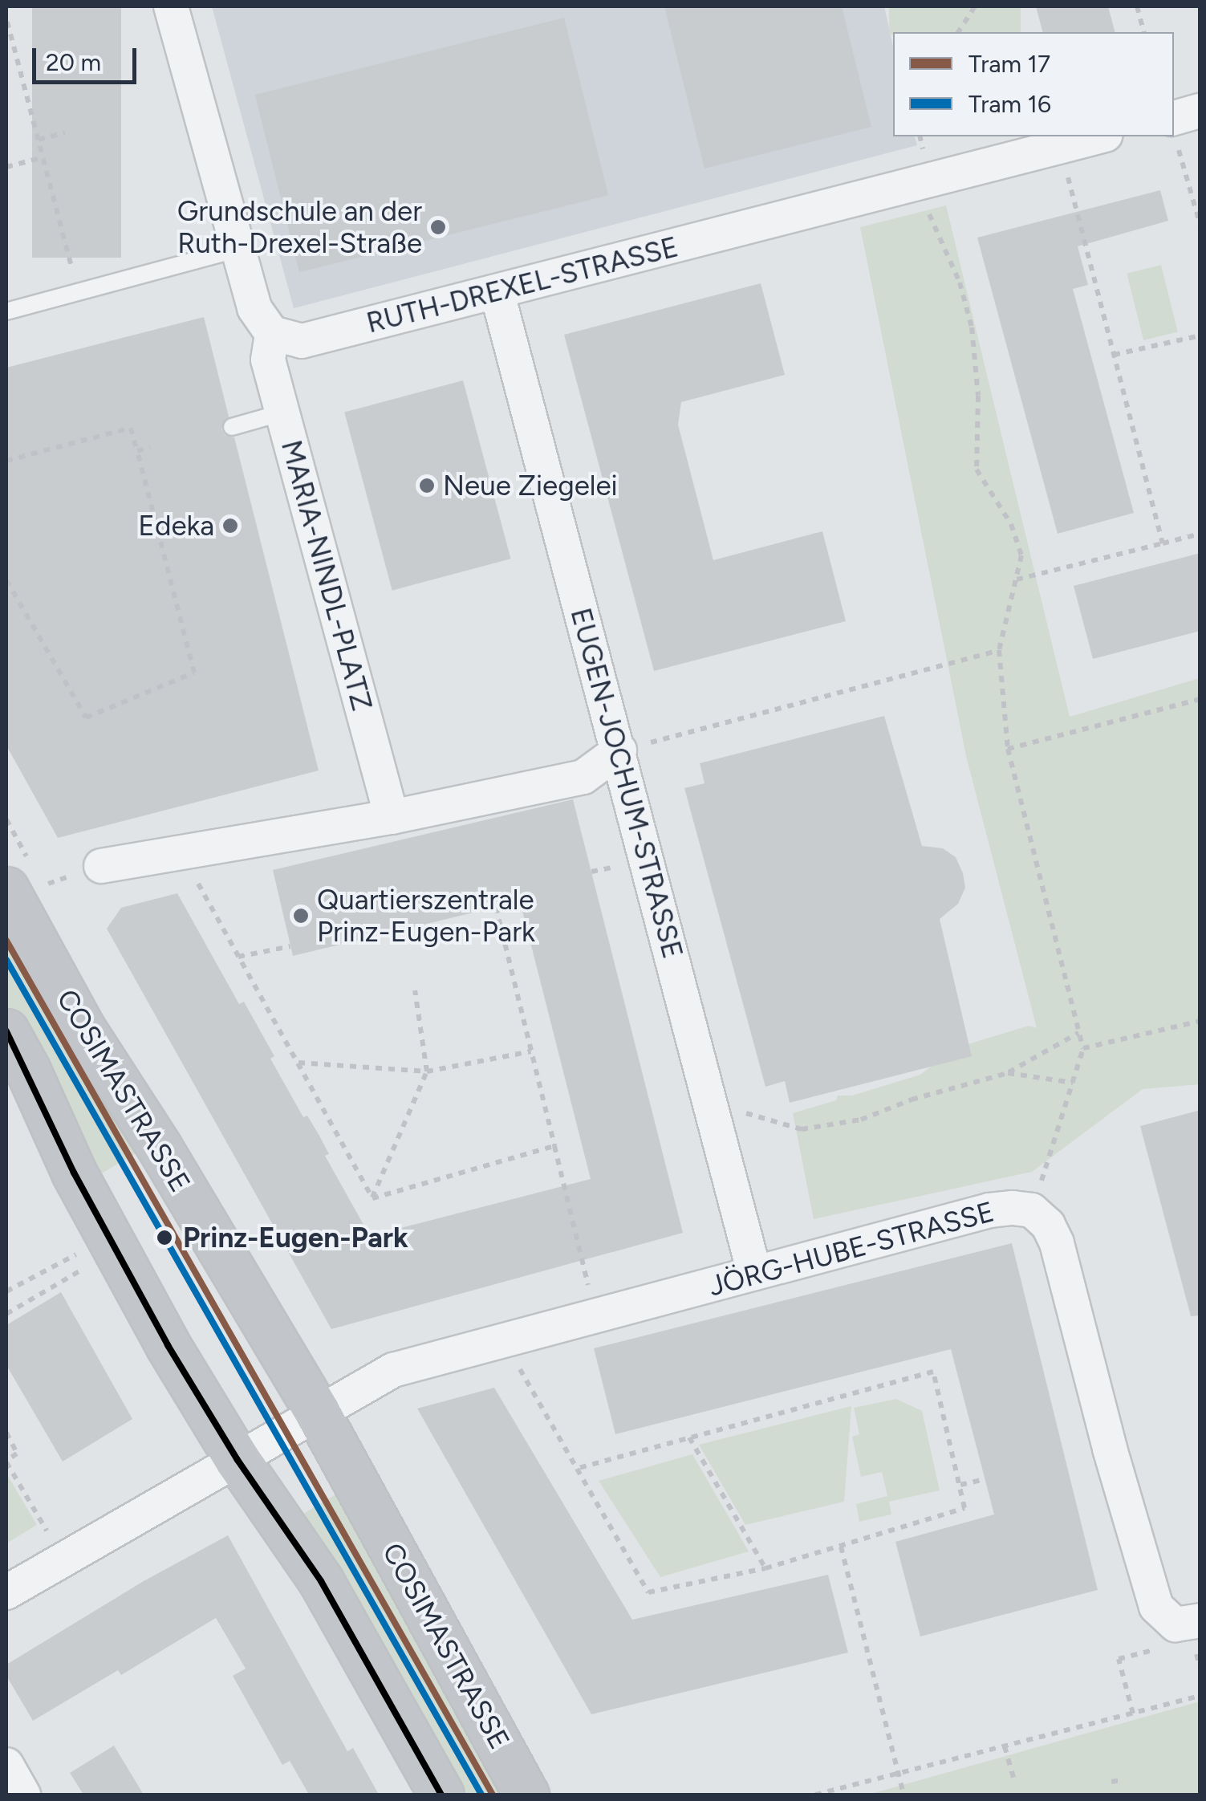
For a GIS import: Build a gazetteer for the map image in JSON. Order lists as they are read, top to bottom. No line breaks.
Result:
{"streets":{"main road":["COSIMASTRASSE"],"street":["RUTH-DREXEL-STRASSE","MARIA-NINDL-PLATZ","EUGEN-JOCHUM-STRASSE","JÖRG-HUBE-STRASSE"]},"crossings":[["RUTH-DREXEL-STRASSE","MARIA-NINDL-PLATZ"],["RUTH-DREXEL-STRASSE","EUGEN-JOCHUM-STRASSE"],["EUGEN-JOCHUM-STRASSE","JÖRG-HUBE-STRASSE"],["COSIMASTRASSE","JÖRG-HUBE-STRASSE"]],"places":["Grundschule an der Ruth-Drexel-Straße","Neue Ziegelei","Edeka","Quartierszentrale Prinz-Eugen-Park","Prinz-Eugen-Park"],"lines":["tram line 17","tram line 16"],"legend":["Tram 17","Tram 16"],"scale_bar":"20 m"}
